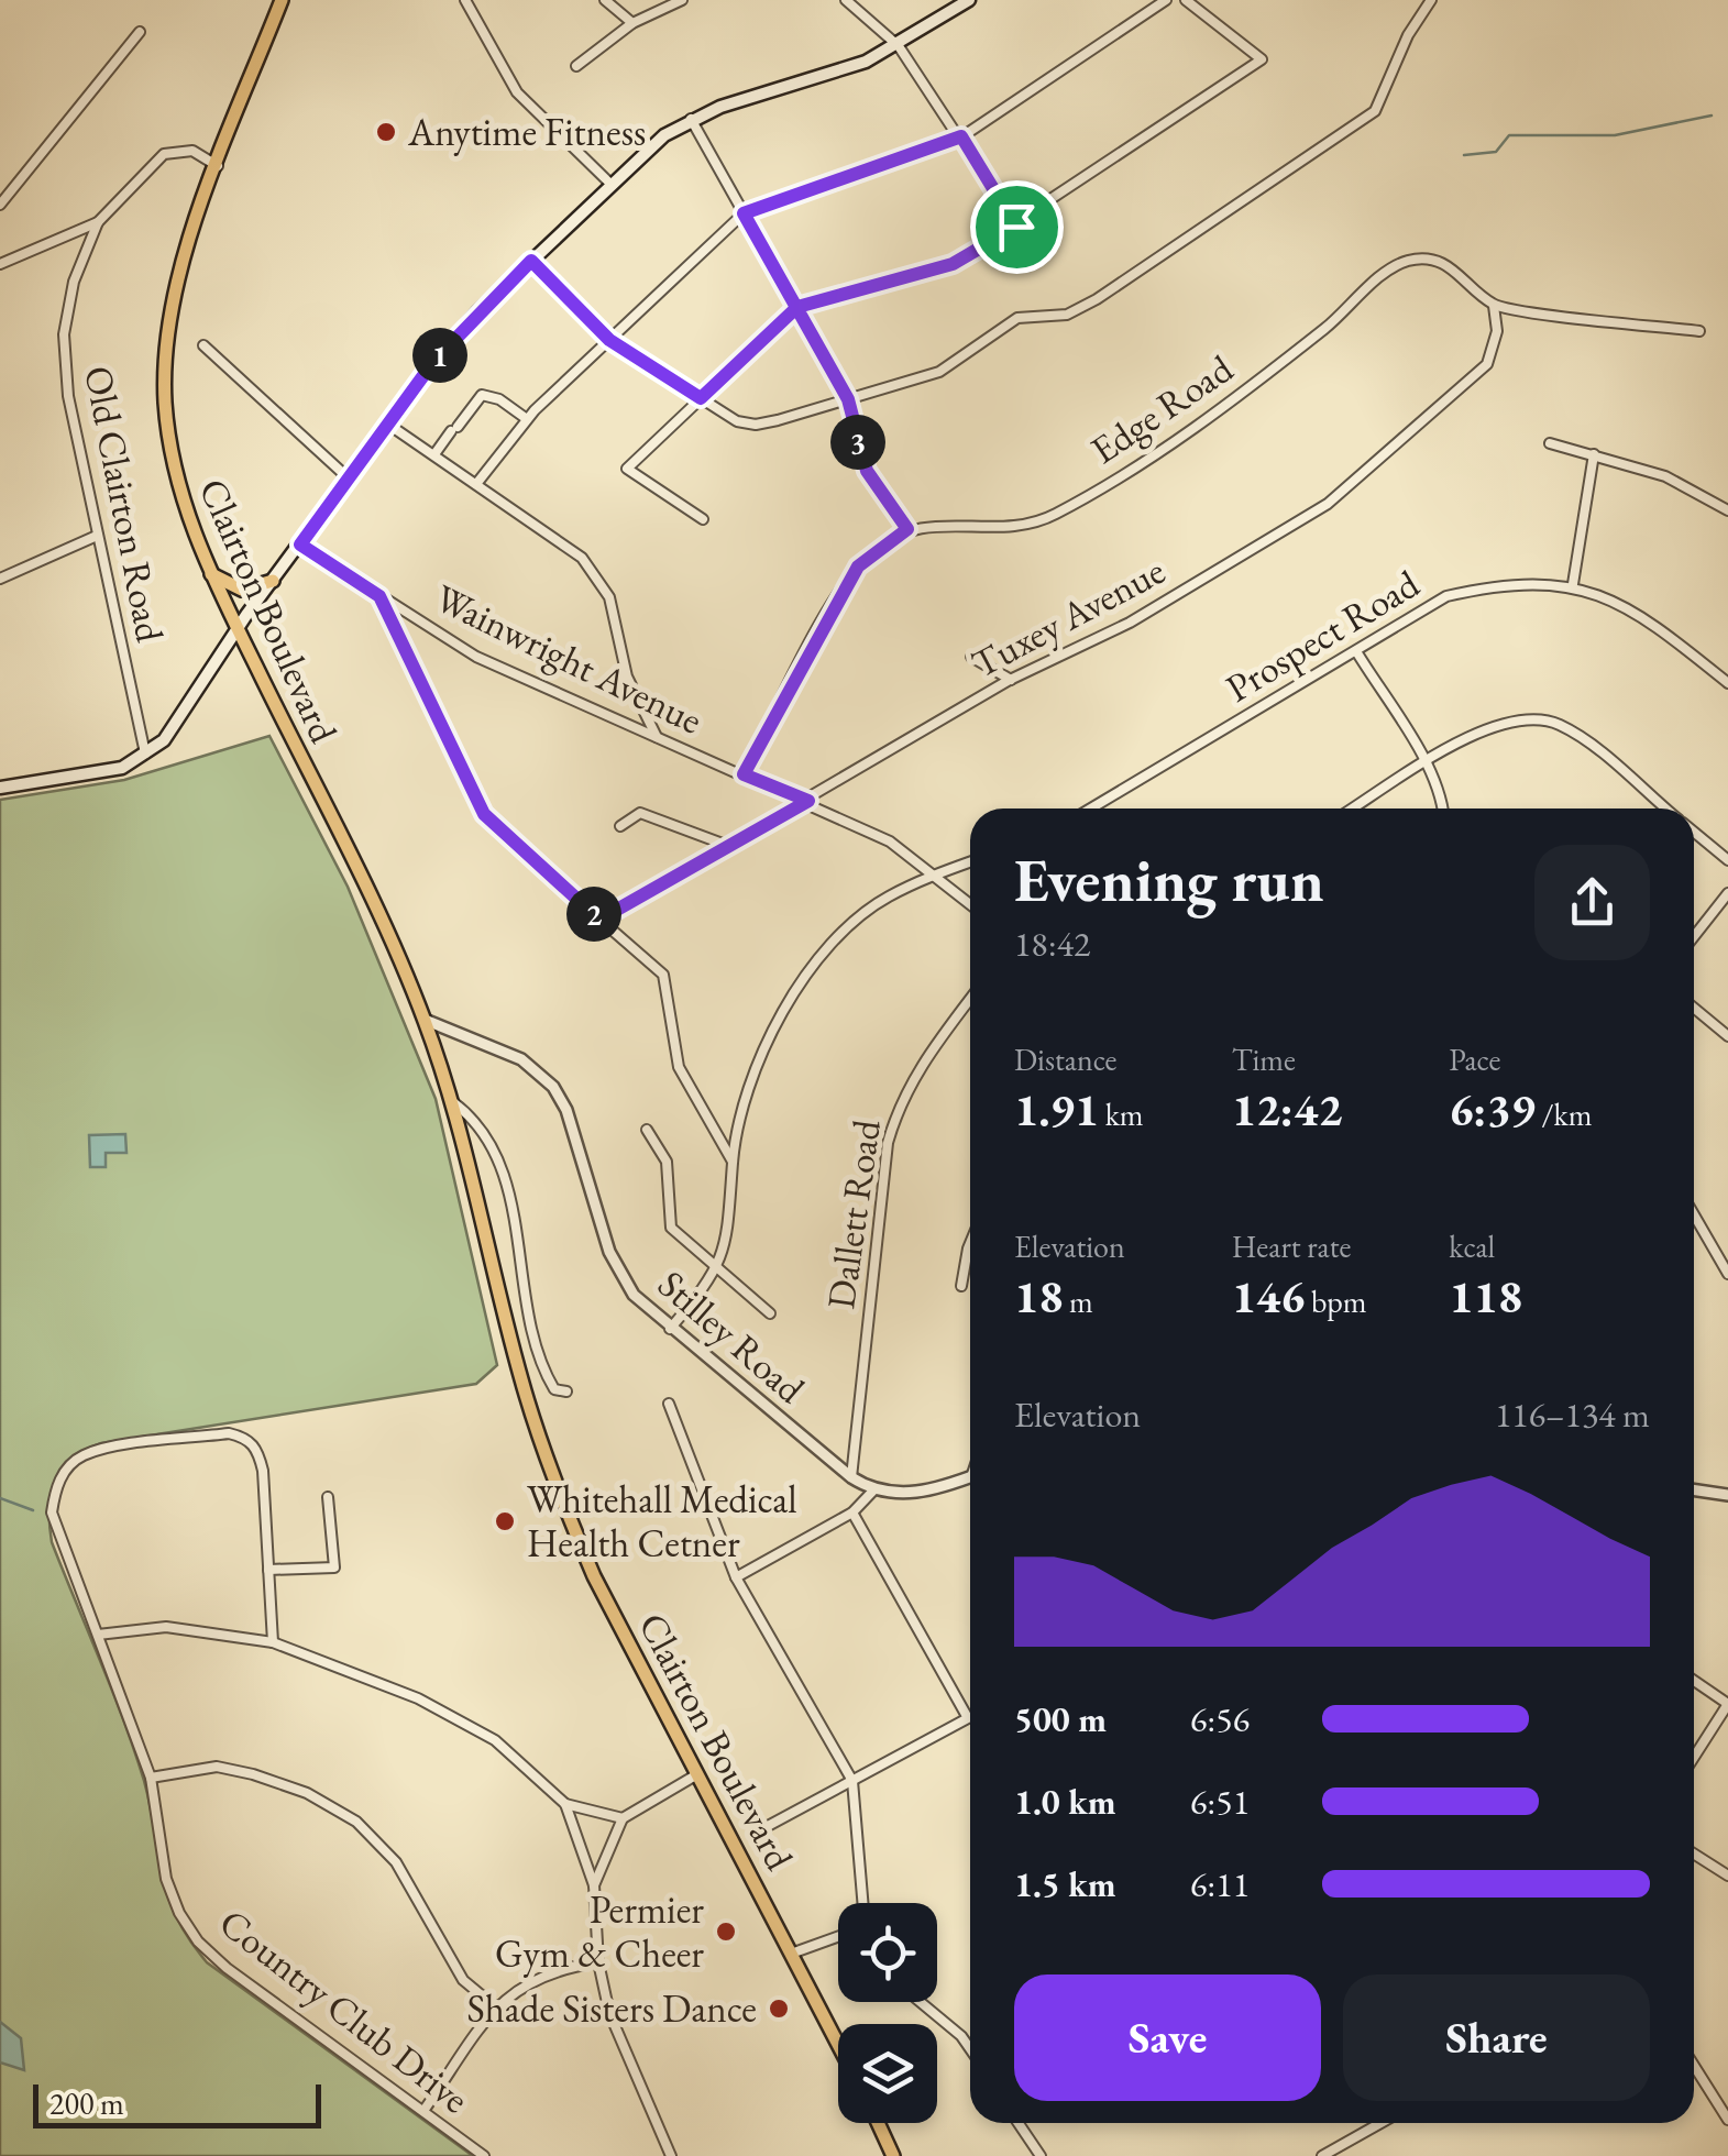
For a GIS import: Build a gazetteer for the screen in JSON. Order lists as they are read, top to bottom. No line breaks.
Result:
{"streets":{"highway":["Clairton Boulevard"],"street":["Edge Road","Old Clairton Road","Tuxey Avenue","Prospect Road","Wainwright Avenue","Dallett Road","Stilley Road","Country Club Drive"]},"crossings":[["Edge Road","Tuxey Avenue"],["Old Clairton Road","Clairton Boulevard"],["Clairton Boulevard","Stilley Road"],["Tuxey Avenue","Wainwright Avenue"],["Dallett Road","Stilley Road"]],"places":["Anytime Fitness","Whitehall Medical Health Cetner","Permier Gym & Cheer","Shade Sisters Dance"],"scale_bar":"200 m","page":{"pins":["1","3","2"],"heading":["Evening run","18:42"],"stats":[["Distance","1.91 km"],["Time","12:42"],["Pace","6:39 /km"],["Elevation","18 m"],["Heart rate","146 bpm"],["kcal","118"]],"chart":["Elevation","116–134 m"],"list":[{"name":"500 m","note":"6:56"},{"name":"1.0 km","note":"6:51"},{"name":"1.5 km","note":"6:11"}],"buttons":["Save","Share"],"scale":"200 m"}}
